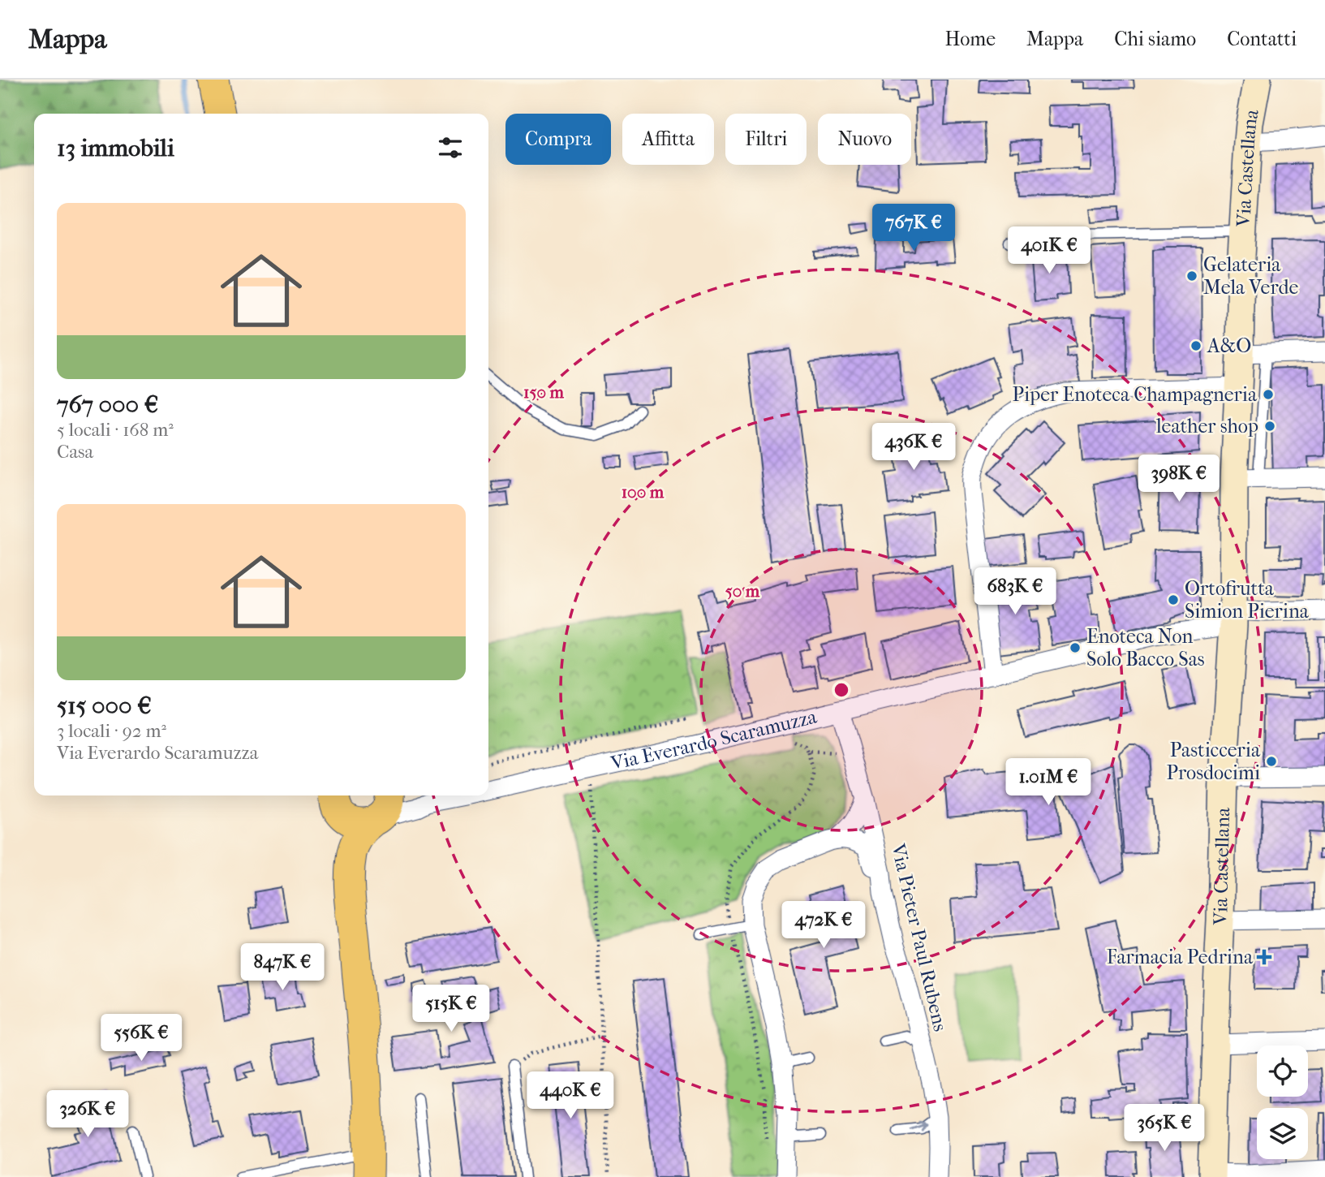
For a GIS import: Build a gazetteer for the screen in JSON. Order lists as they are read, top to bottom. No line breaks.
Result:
{"streets":{"street":["Via Castellana","Via Everardo Scaramuzza","Via Pieter Paul Rubens"]},"crossings":[["Via Castellana","Via Everardo Scaramuzza"],["Via Everardo Scaramuzza","Via Pieter Paul Rubens"]],"places":{"other":["Gelateria Mela Verde","A&O","Piper Enoteca Champagneria","leather shop","Ortofrutta Simion Pierina","Enoteca Non Solo Bacco Sas","Pasticceria Prosdocimi"],"health":["Farmacia Pedrina"]},"page":{"header":"Mappa","nav":["Home","Mappa","Chi siamo","Contatti"],"chip":["Compra","Affitta","Filtri","Nuovo"],"heading":"13 immobili","list":[{"name":"767 000 €","note":"5 locali · 168 m² · Casa"},{"name":"515 000 €","note":"3 locali · 92 m² · Via Everardo Scaramuzza"}],"price":["767K €","401K €","436K €","398K €","683K €","1.01M €","472K €","847K €","515K €","556K €","440K €","326K €","365K €"]},"rings":["150 m","100 m","50 m"]}
